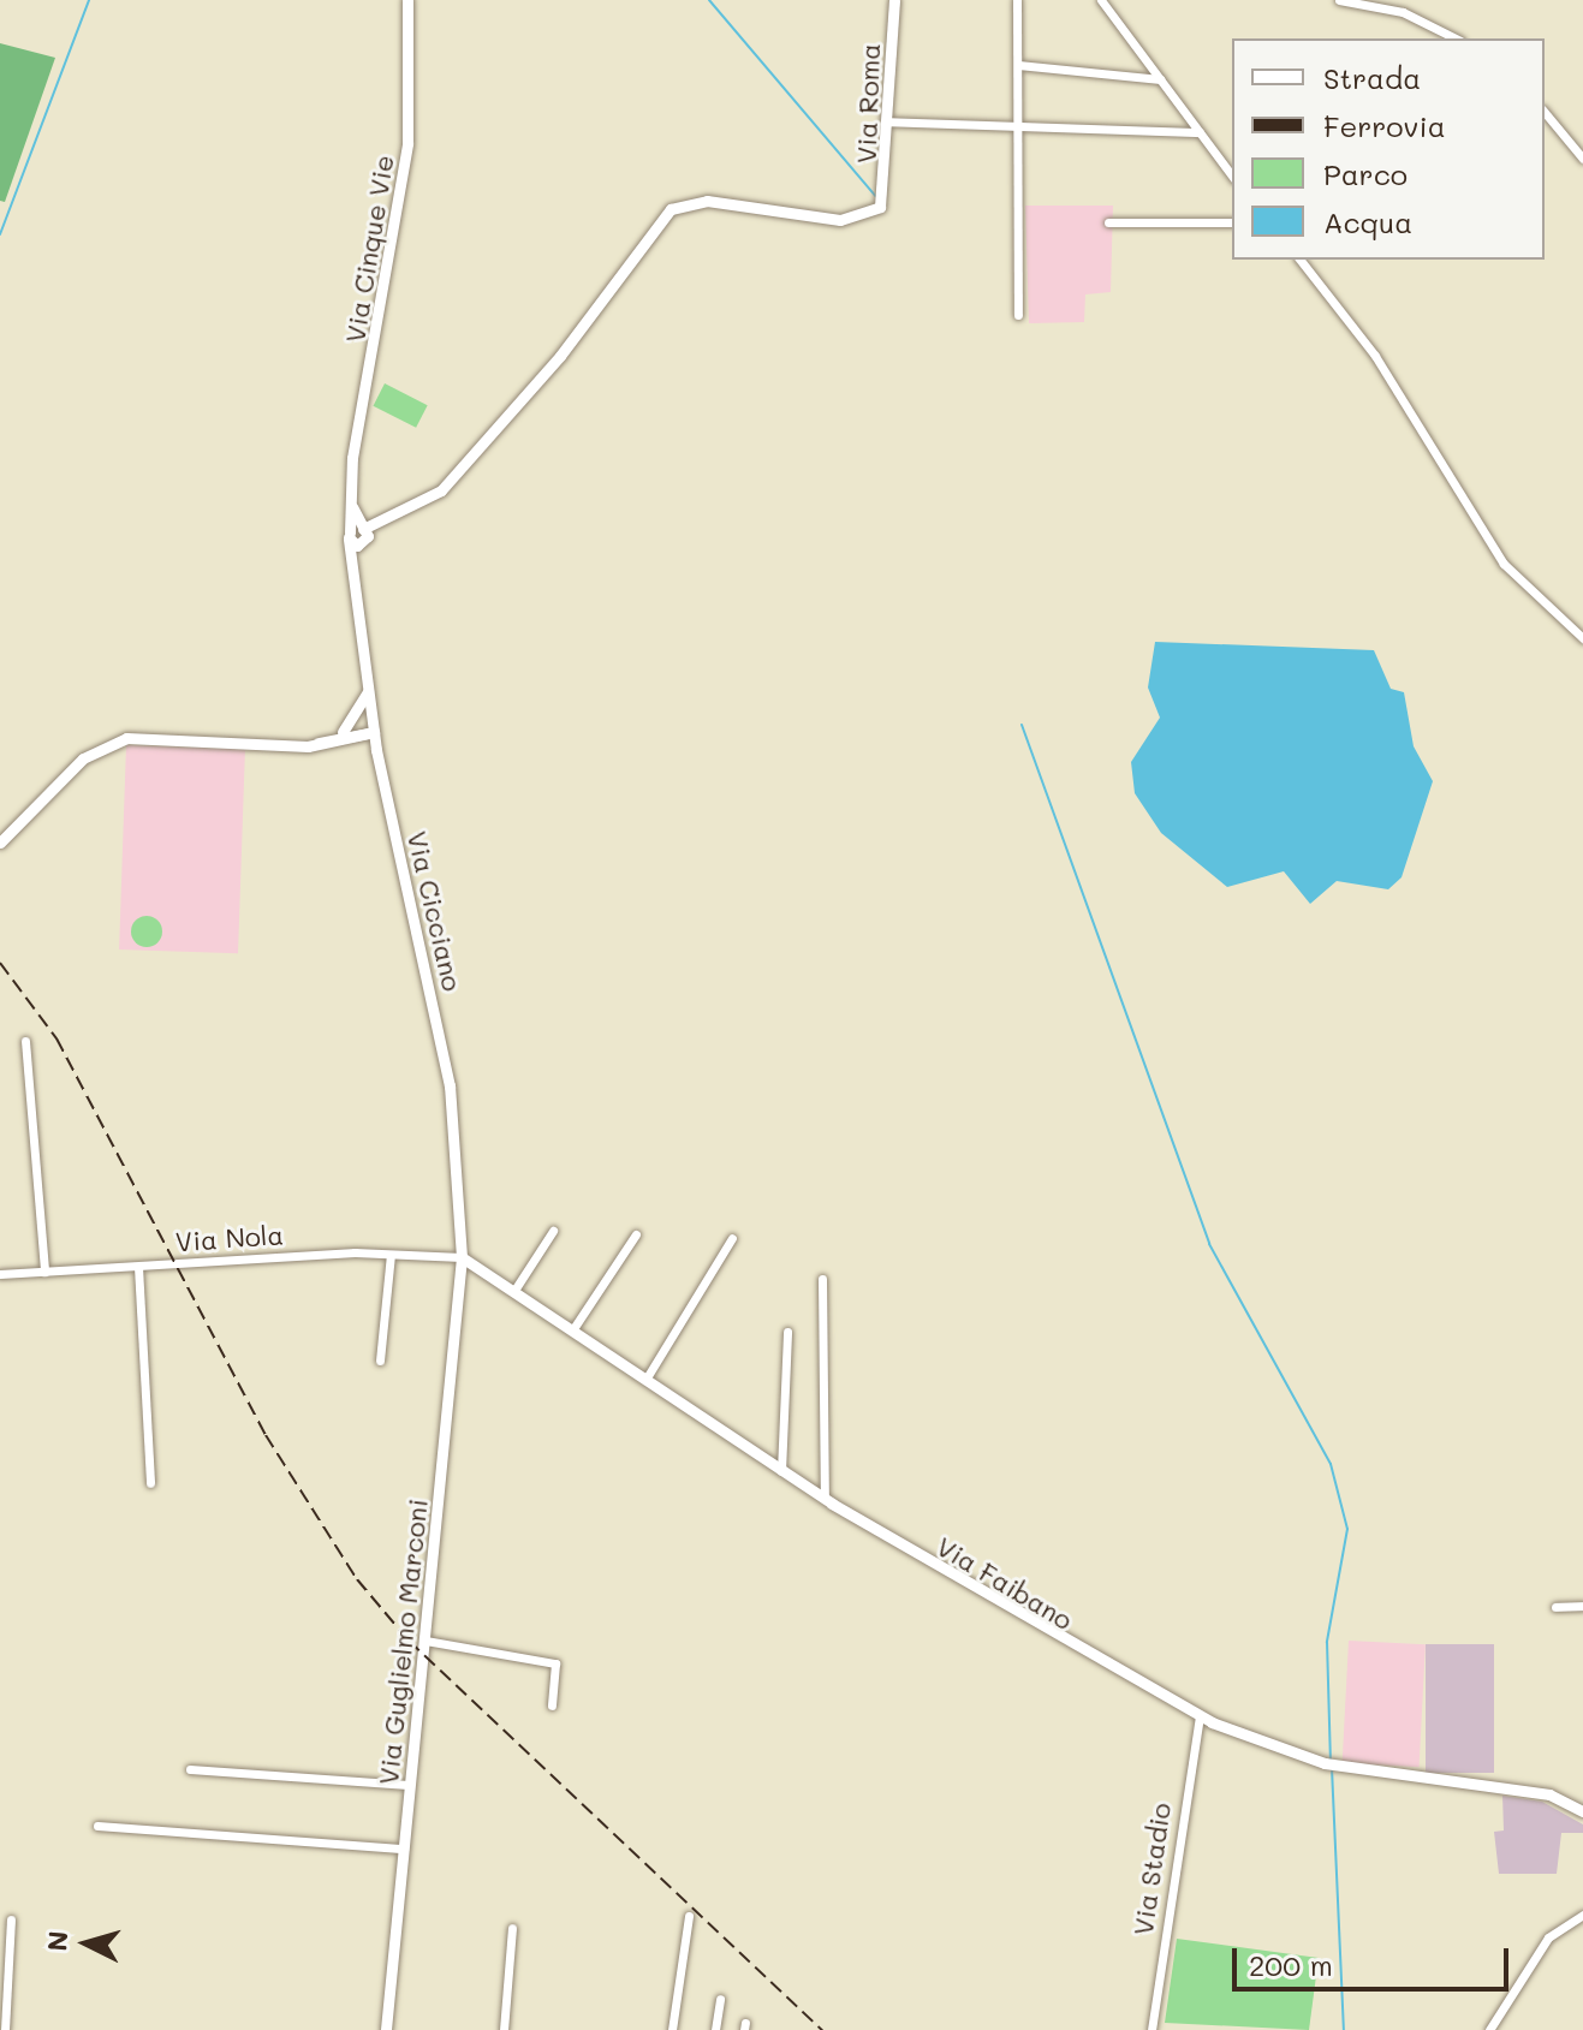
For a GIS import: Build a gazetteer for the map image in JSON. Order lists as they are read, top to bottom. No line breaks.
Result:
{"streets":{"street":["Via Roma","Via Cinque Vie","Via Cicciano","Via Nola","Via Faibano","Via Guglielmo Marconi","Via Stadio"]},"crossings":[["Via Roma","Via Cinque Vie"],["Via Roma","Via Cicciano"],["Via Cinque Vie","Via Cicciano"],["Via Cicciano","Via Nola"],["Via Cicciano","Via Faibano"],["Via Cicciano","Via Guglielmo Marconi"],["Via Nola","Via Faibano"],["Via Nola","Via Guglielmo Marconi"],["Via Faibano","Via Guglielmo Marconi"],["Via Faibano","Via Stadio"]],"legend":["Strada","Ferrovia","Parco","Acqua"],"scale_bar":"200 m","north":"left"}
